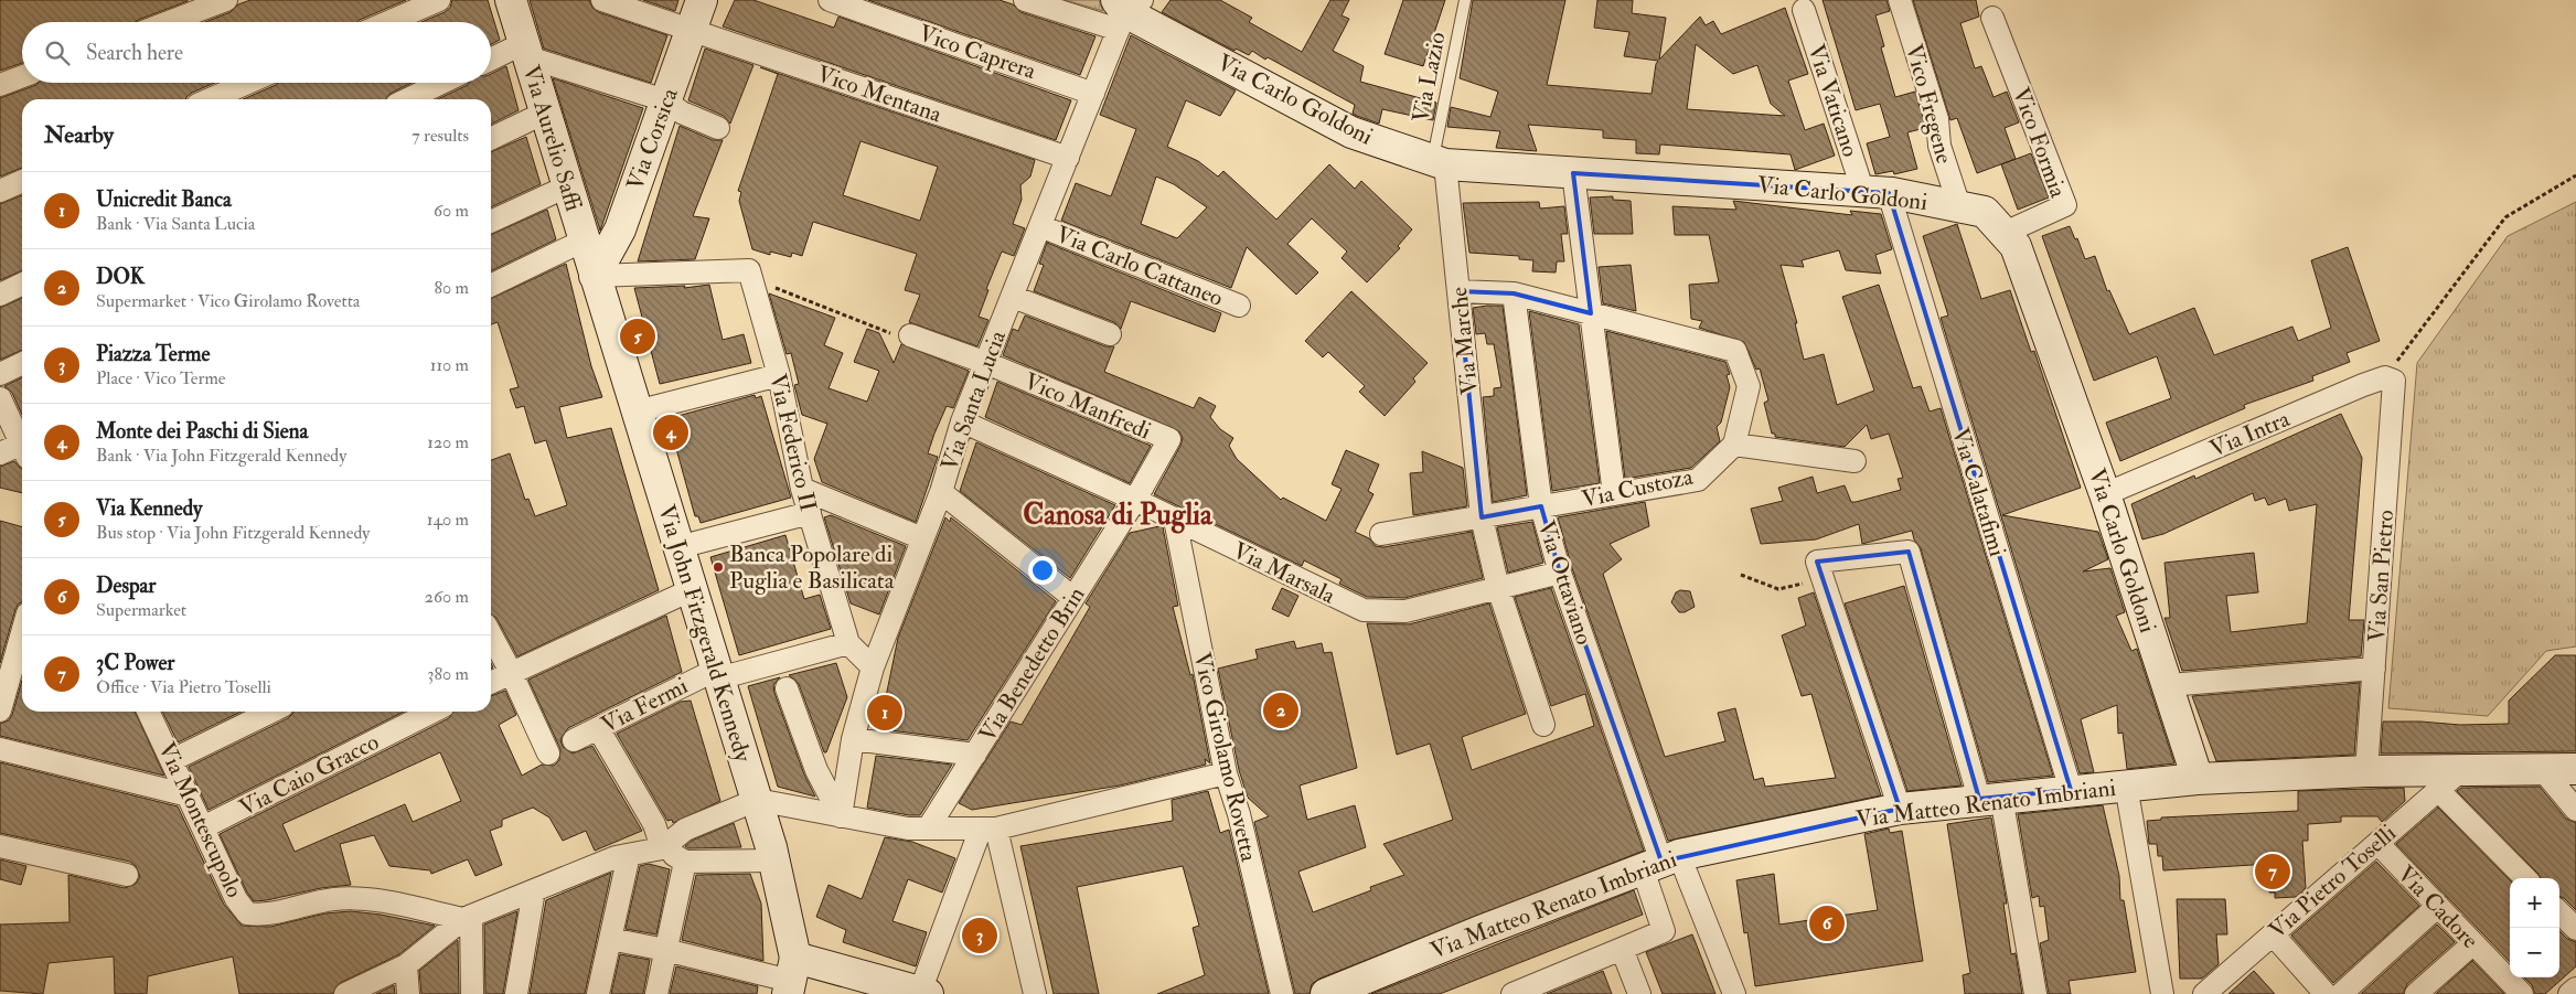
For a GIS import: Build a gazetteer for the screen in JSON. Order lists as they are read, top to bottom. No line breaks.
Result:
{"streets":{"street":["Vico Caprera","Vico Mentana","Via Carlo Goldoni","Via Vaticano","Vico Fregene","Via Aurelio Saffi","Via Corsica","Vico Formia","Via Carlo Cattaneo","Via Marche","Via Santa Lucia","Vico Manfredi","Via Intra","Via Federico II","Via Custoza","Via Calatafimi","Via Marsala","Via San Pietro","Via Ottaviano","Via John Fitzgerald Kennedy","Via Benedetto Brin","Via Fermi","Vico Girolamo Rovetta","Via Caio Gracco","Via Matteo Renato Imbriani","Via Montescupolo","Via Pietro Toselli","Via Cadore"],"lane":["Via Lazio"]},"crossings":[["Vico Caprera","Via Santa Lucia"],["Via Lazio","Via Carlo Goldoni"],["Via Lazio","Via Marche"],["Vico Mentana","Via Corsica"],["Vico Mentana","Via Santa Lucia"],["Via Carlo Goldoni","Via Vaticano"],["Via Carlo Goldoni","Vico Fregene"],["Via Carlo Goldoni","Vico Formia"],["Via Carlo Goldoni","Via Marche"],["Via Carlo Goldoni","Via Santa Lucia"],["Via Carlo Goldoni","Via Intra"],["Via Carlo Goldoni","Via Calatafimi"],["Via Carlo Goldoni","Via Matteo Renato Imbriani"],["Via Vaticano","Via Calatafimi"],["Via Aurelio Saffi","Via Corsica"],["Via Aurelio Saffi","Via John Fitzgerald Kennedy"],["Via Corsica","Via John Fitzgerald Kennedy"],["Via Carlo Cattaneo","Via Santa Lucia"],["Via Marche","Via Custoza"],["Via Marche","Via Marsala"],["Via Santa Lucia","Vico Manfredi"],["Via Santa Lucia","Via Federico II"],["Via Santa Lucia","Via Marsala"],["Vico Manfredi","Via Marsala"],["Vico Manfredi","Via Benedetto Brin"],["Via Intra","Via San Pietro"],["Via Federico II","Via Fermi"],["Via Custoza","Via Ottaviano"],["Via Calatafimi","Via Matteo Renato Imbriani"],["Via Marsala","Via Ottaviano"],["Via Marsala","Via Benedetto Brin"],["Via Marsala","Vico Girolamo Rovetta"],["Via San Pietro","Via Matteo Renato Imbriani"],["Via Ottaviano","Via Matteo Renato Imbriani"],["Via John Fitzgerald Kennedy","Via Fermi"],["Via Caio Gracco","Via Montescupolo"],["Via Matteo Renato Imbriani","Via Pietro Toselli"],["Via Pietro Toselli","Via Cadore"]],"districts":["Canosa di Puglia"],"places":["Banca Popolare di Puglia e Basilicata"],"page":{"search":"Search here","heading":["Nearby","7 results"],"list":[{"mark":"1","name":"Unicredit Banca","note":"Bank · Via Santa Lucia","value":"60 m"},{"mark":"2","name":"DOK","note":"Supermarket · Vico Girolamo Rovetta","value":"80 m"},{"mark":"3","name":"Piazza Terme","note":"Place · Vico Terme","value":"110 m"},{"mark":"4","name":"Monte dei Paschi di Siena","note":"Bank · Via John Fitzgerald Kennedy","value":"120 m"},{"mark":"5","name":"Via Kennedy","note":"Bus stop · Via John Fitzgerald Kennedy","value":"140 m"},{"mark":"6","name":"Despar","note":"Supermarket","value":"260 m"},{"mark":"7","name":"3C Power","note":"Office · Via Pietro Toselli","value":"380 m"}],"pins":["5","4","2","1","7","6","3"],"map_buttons":["+","−"]}}
